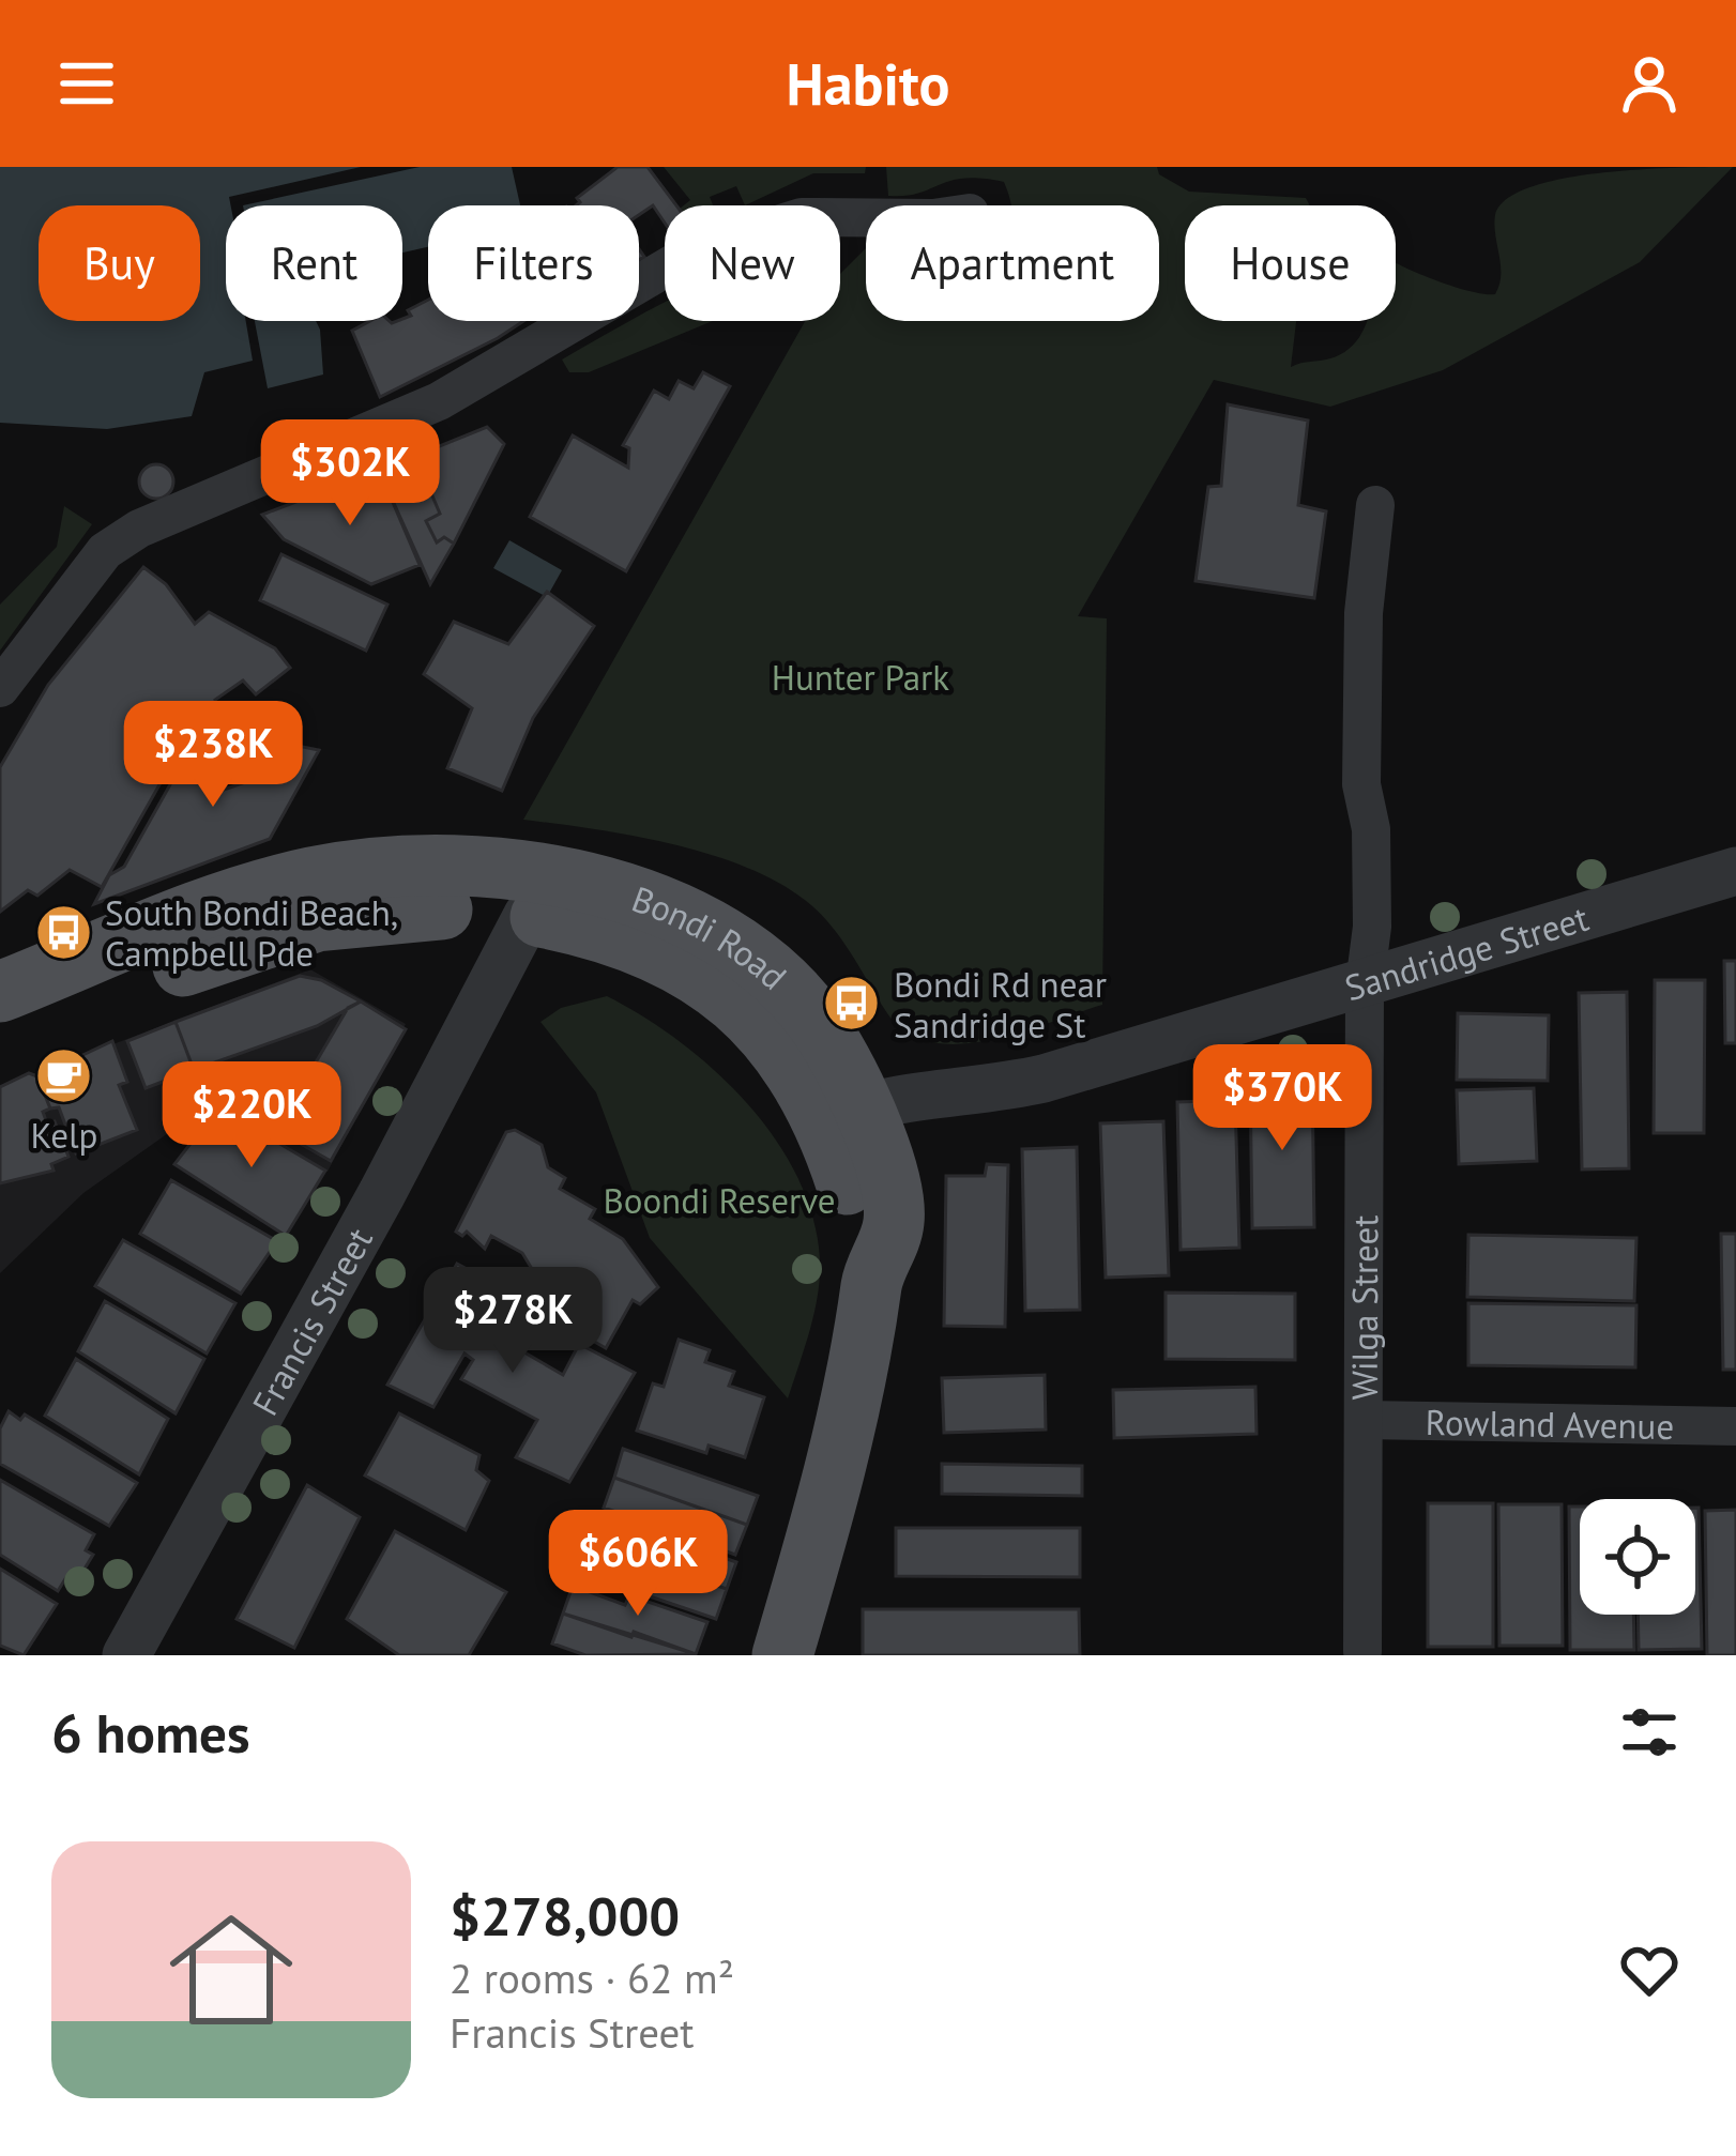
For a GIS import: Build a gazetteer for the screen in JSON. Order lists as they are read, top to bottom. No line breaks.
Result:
{"streets":{"main road":["Bondi Road"],"street":["Sandridge Street","Wilga Street","Francis Street","Rowland Avenue"]},"crossings":[["Bondi Road","Sandridge Street"],["Bondi Road","Francis Street"],["Sandridge Street","Wilga Street"],["Wilga Street","Rowland Avenue"]],"parks":["Hunter Park","Boondi Reserve"],"places":{"bus stop":["South Bondi Beach, Campbell Pde","Bondi Rd near Sandridge St"],"cafe":["Kelp"]},"page":{"header":"Habito","chip":["Buy","Rent","Filters","New","Apartment","House"],"price":["$302K","$238K","$370K","$220K","$278K","$606K"],"heading":"6 homes","list":[{"name":"$278,000","note":"2 rooms · 62 m² · Francis Street"}]}}
